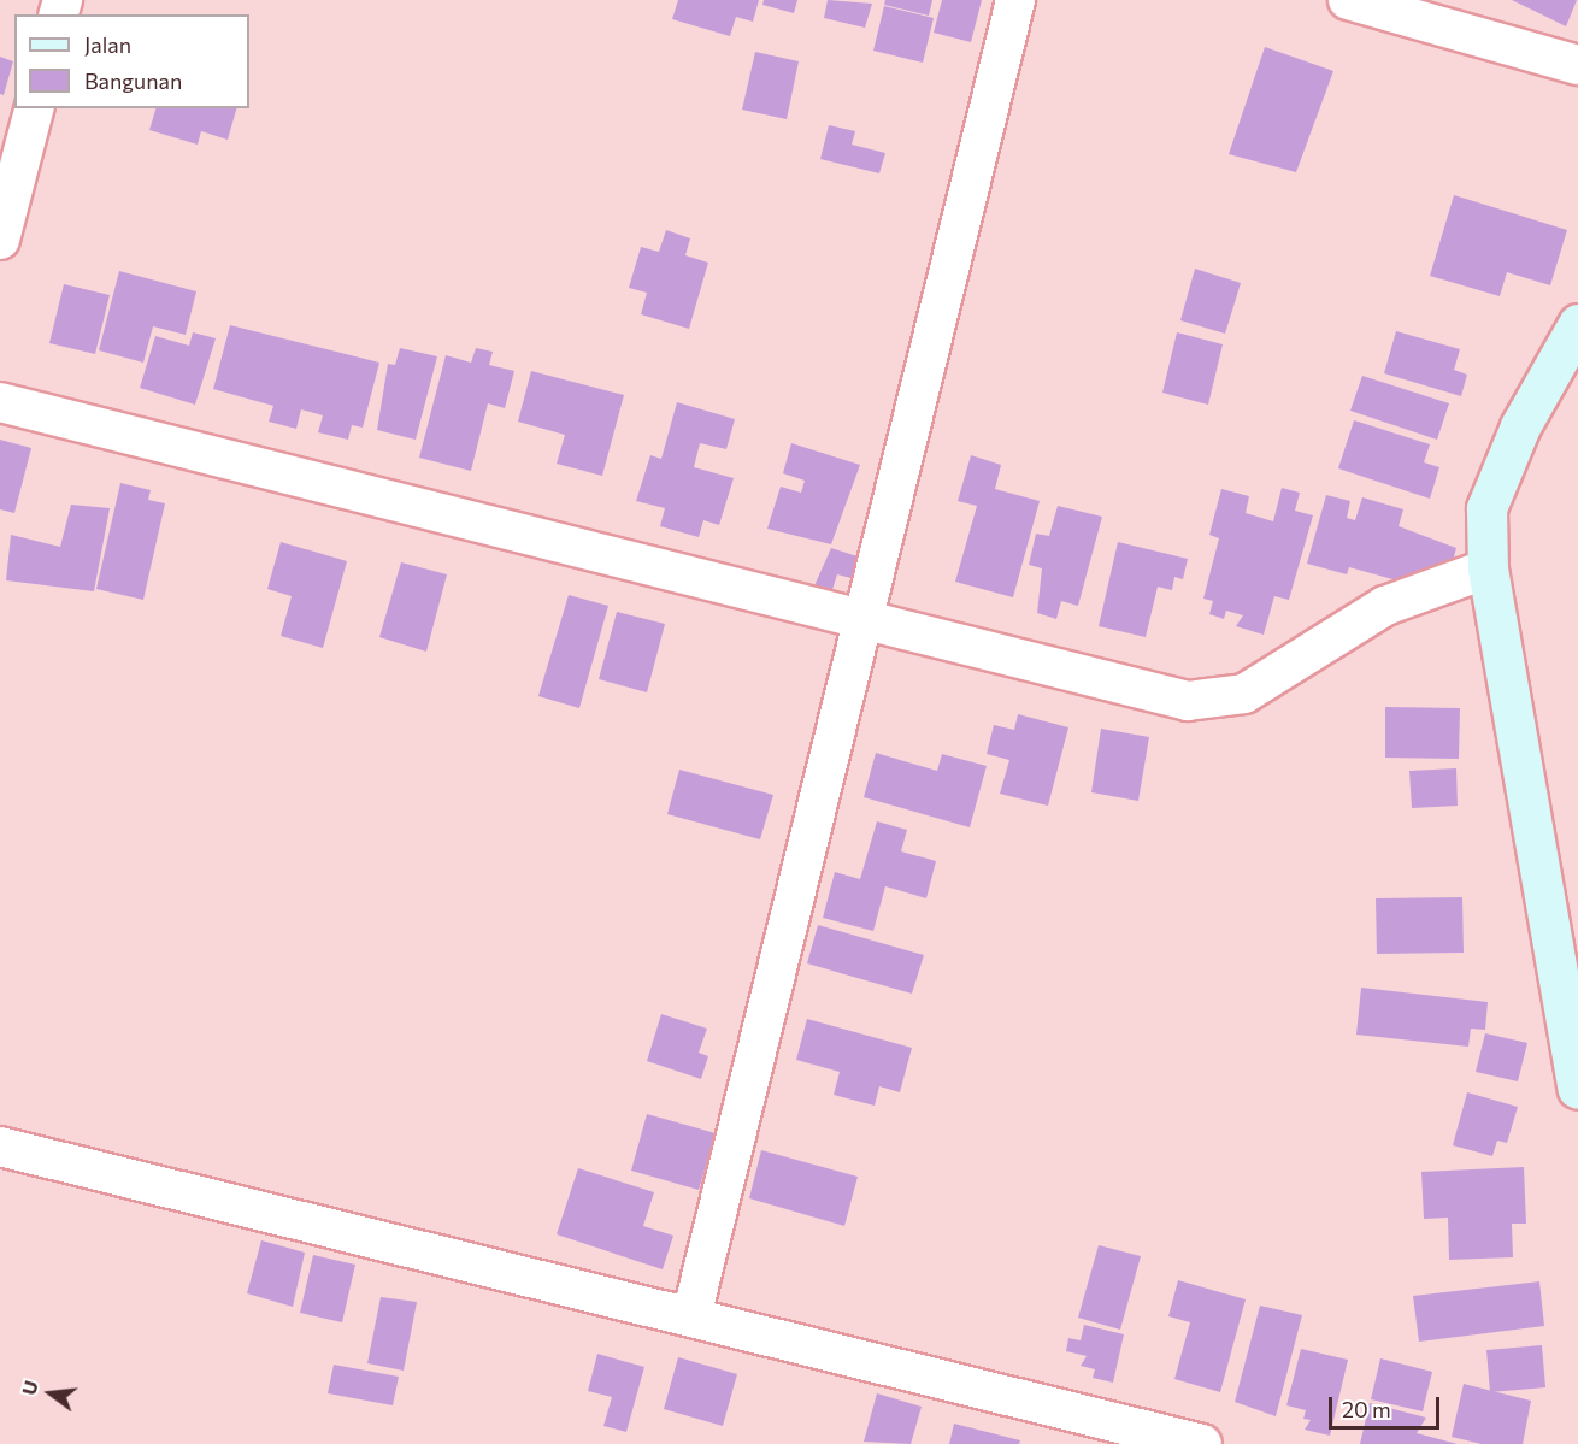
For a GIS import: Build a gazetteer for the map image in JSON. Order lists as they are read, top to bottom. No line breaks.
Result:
{"legend":["Jalan","Bangunan"],"scale_bar":"20 m","north":"left"}
